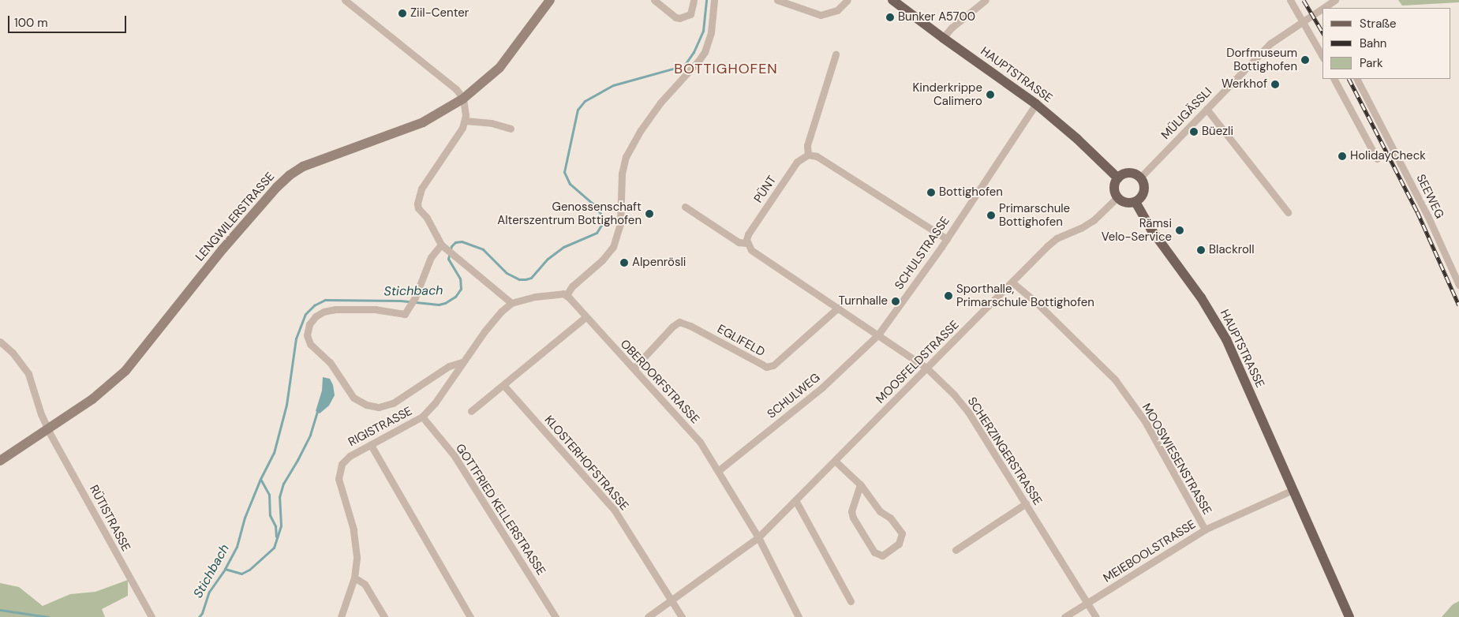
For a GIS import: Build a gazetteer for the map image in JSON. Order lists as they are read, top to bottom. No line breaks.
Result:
{"streets":{"main road":["HAUPTSTRASSE"],"street":["MÜLIGÄSSLI","PÜNT","SEEWEG","LENGWILERSTRASSE","SCHULSTRASSE","EGLIFELD","MOOSFELDSTRASSE","OBERDORFSTRASSE","SCHULWEG","RIGISTRASSE","SCHERZINGERSTRASSE","MOOSWIESENSTRASSE","KLOSTERHOFSTRASSE","GOTTFRIED KELLERSTRASSE","RÜTISTRASSE","MEIEBOOLSTRASSE"]},"crossings":[["HAUPTSTRASSE","MÜLIGÄSSLI"],["HAUPTSTRASSE","SCHULSTRASSE"],["HAUPTSTRASSE","MOOSFELDSTRASSE"],["HAUPTSTRASSE","MEIEBOOLSTRASSE"],["MÜLIGÄSSLI","MOOSFELDSTRASSE"],["LENGWILERSTRASSE","RÜTISTRASSE"],["SCHULSTRASSE","SCHULWEG"],["SCHULSTRASSE","SCHERZINGERSTRASSE"],["EGLIFELD","OBERDORFSTRASSE"],["MOOSFELDSTRASSE","OBERDORFSTRASSE"],["MOOSFELDSTRASSE","SCHERZINGERSTRASSE"],["MOOSFELDSTRASSE","MOOSWIESENSTRASSE"],["MOOSFELDSTRASSE","KLOSTERHOFSTRASSE"],["OBERDORFSTRASSE","SCHULWEG"],["SCHULWEG","SCHERZINGERSTRASSE"],["RIGISTRASSE","GOTTFRIED KELLERSTRASSE"],["SCHERZINGERSTRASSE","MEIEBOOLSTRASSE"],["MOOSWIESENSTRASSE","MEIEBOOLSTRASSE"]],"districts":["BOTTIGHOFEN"],"water":["Stichbach"],"places":["Ziil-Center","Bunker A5700","Dorfmuseum Bottighofen","Werkhof","Kinderkrippe Calimero","Büezli","HolidayCheck","Bottighofen","Genossenschaft Alterszentrum Bottighofen","Primarschule Bottighofen","Rämsi Velo-Service","Blackroll","Alpenrösli","Sporthalle, Primarschule Bottighofen","Turnhalle"],"legend":["Straße","Bahn","Park"],"scale_bar":"100 m"}
